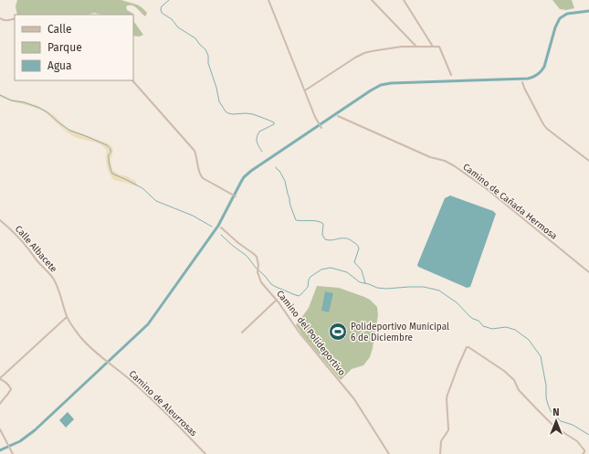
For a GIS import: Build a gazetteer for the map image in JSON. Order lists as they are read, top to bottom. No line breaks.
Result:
{"streets":{"street":["Camino de Cañada Hermosa","Calle Albacete","Camino del Polideportivo","Camino de Aleurrosas"]},"crossings":[["Calle Albacete","Camino de Aleurrosas"]],"places":{"sports":["Polideportivo Municipal 6 de Diciembre"]},"legend":["Calle","Parque","Agua"],"north":"top"}
